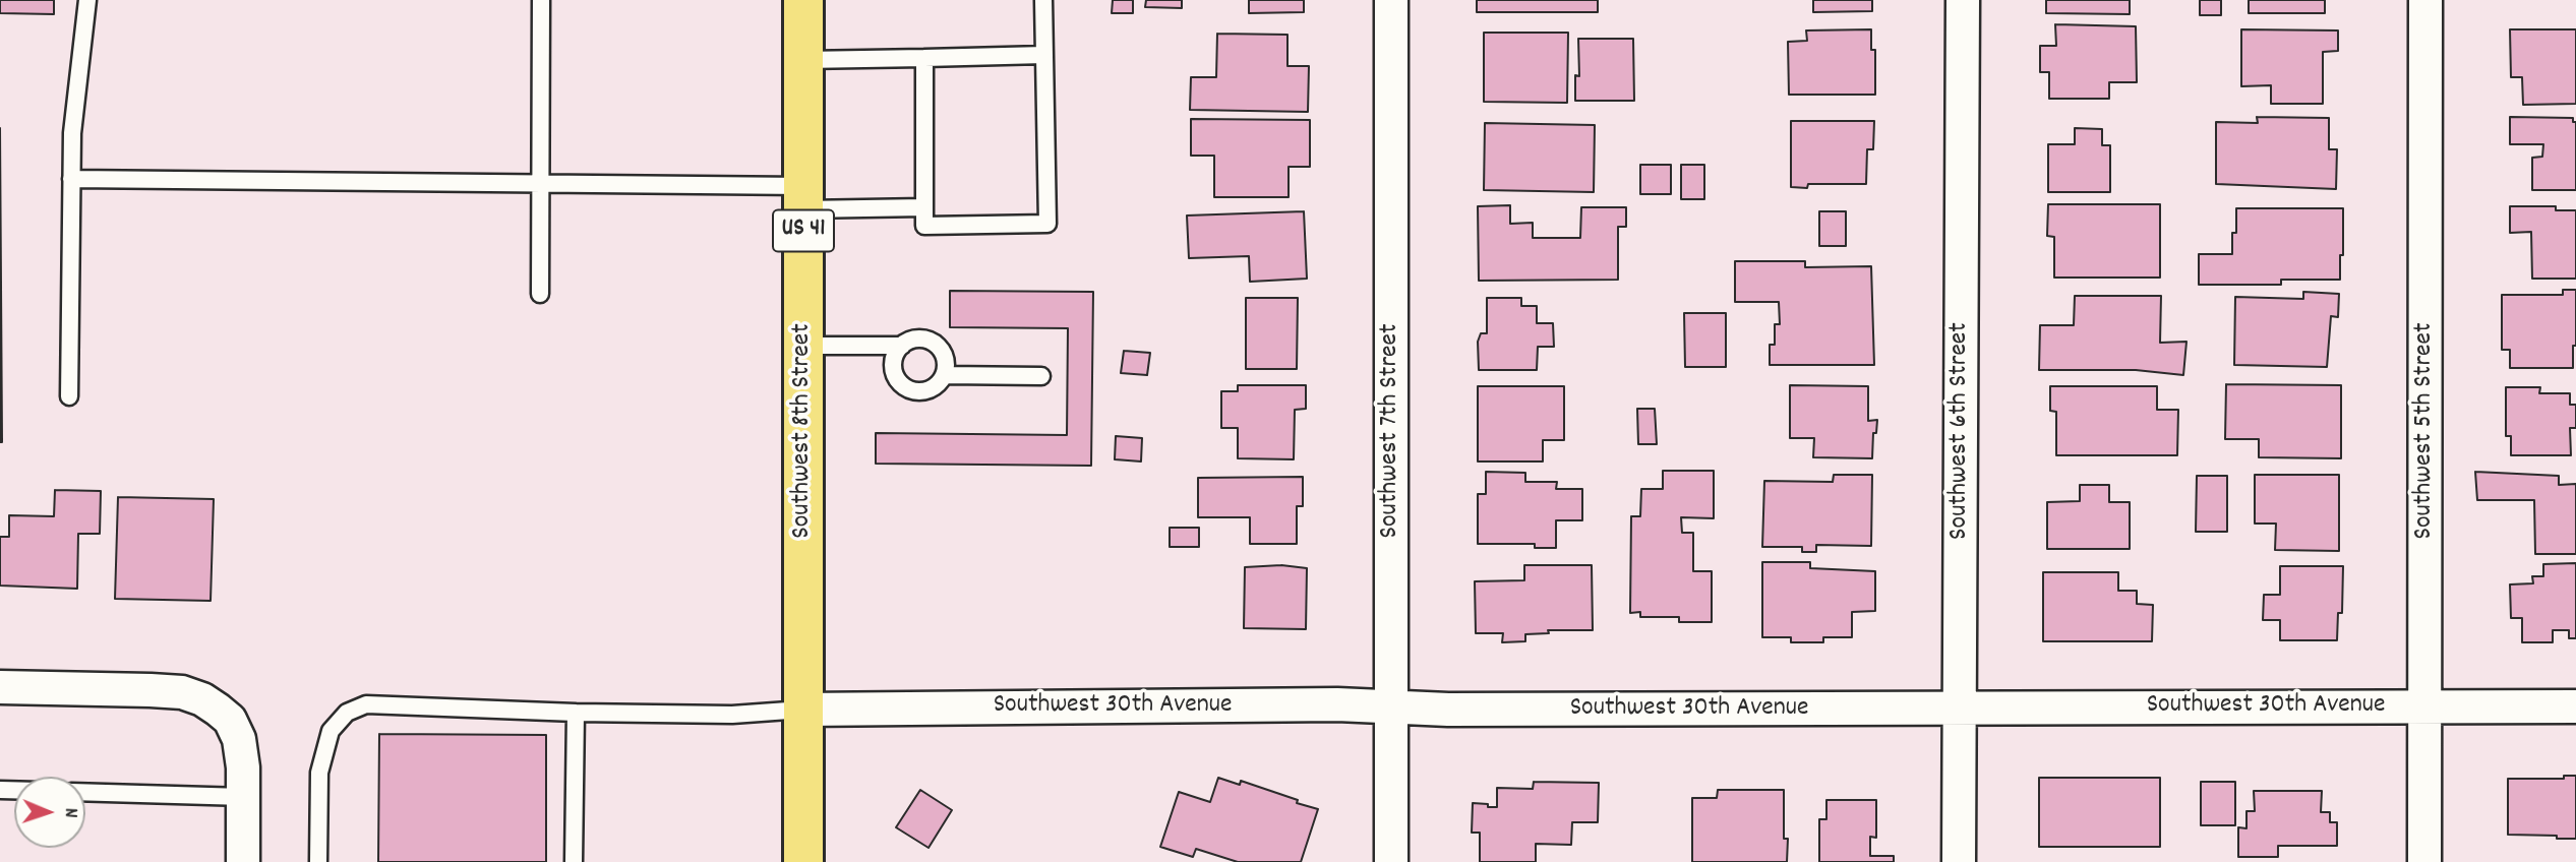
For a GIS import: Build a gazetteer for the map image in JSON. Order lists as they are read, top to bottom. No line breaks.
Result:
{"streets":{"main road":["US 41","Southwest 8th Street"],"street":["Southwest 7th Street","Southwest 6th Street","Southwest 5th Street","Southwest 30th Avenue"]},"crossings":[["Southwest 8th Street","Southwest 30th Avenue"],["Southwest 7th Street","Southwest 30th Avenue"],["Southwest 6th Street","Southwest 30th Avenue"],["Southwest 5th Street","Southwest 30th Avenue"]],"north":"right"}
